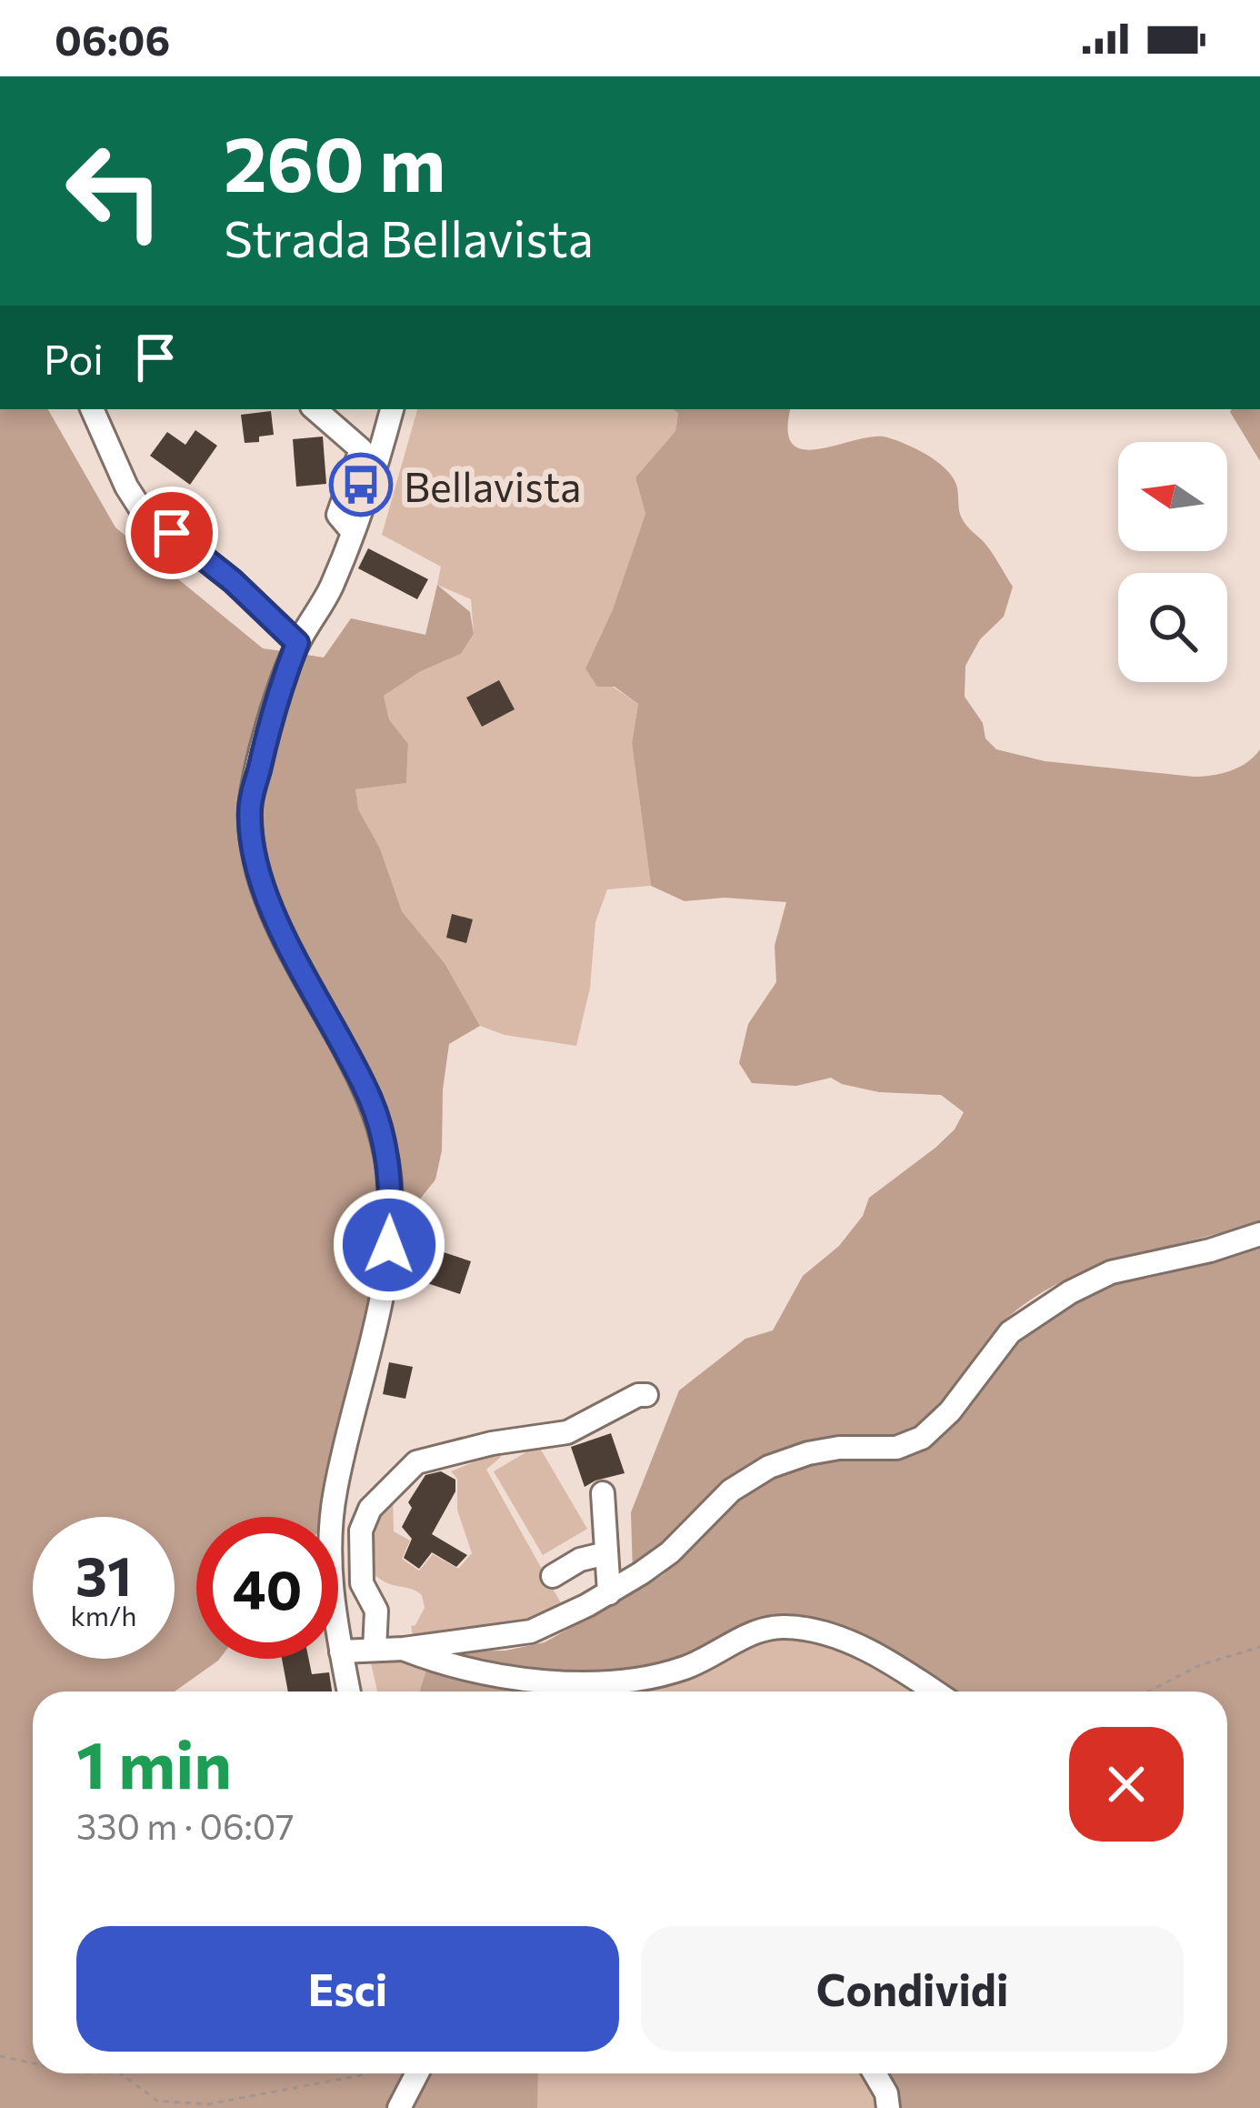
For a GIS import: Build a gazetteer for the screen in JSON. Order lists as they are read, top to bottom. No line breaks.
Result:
{"places":{"bus stop":["Bellavista"]},"north":"left","page":{"status":"06:06","turn":["260 m","Strada Bellavista"],"then":"Poi","speed":"31 km/h","limit":"40","heading":["1 min","330 m · 06:07"],"buttons":["Esci","Condividi"]}}
